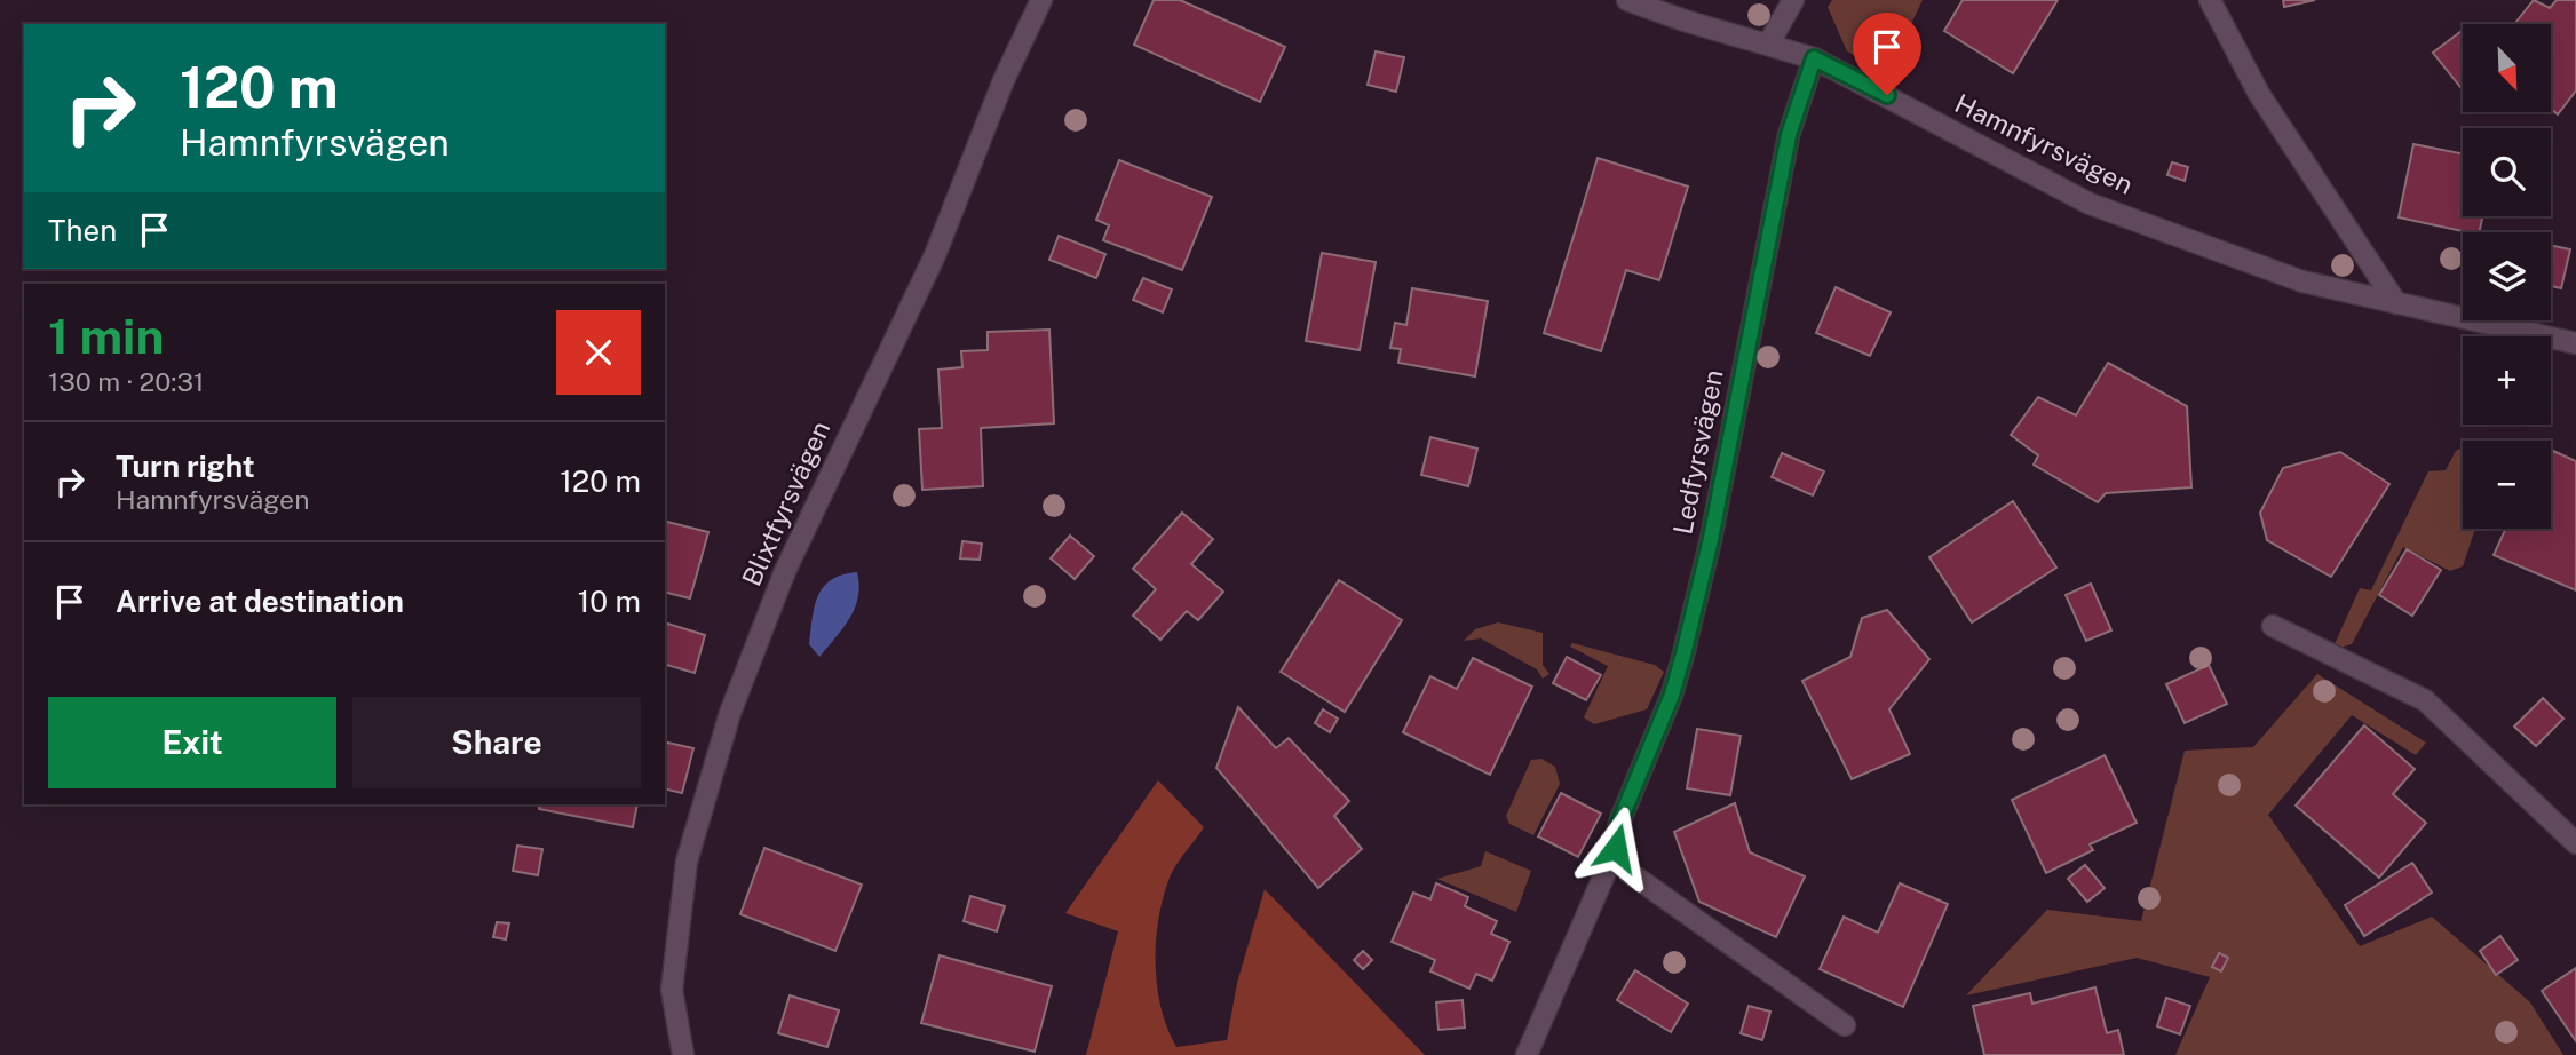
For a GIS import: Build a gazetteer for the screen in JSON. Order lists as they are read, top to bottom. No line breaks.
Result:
{"streets":{"street":["Hamnfyrsvägen","Ledfyrsvägen","Blixtfyrsvägen"]},"crossings":[["Hamnfyrsvägen","Ledfyrsvägen"]],"north":"bottom right","page":{"map_buttons":["+","−"],"turn":["120 m","Hamnfyrsvägen"],"then":"Then","heading":["1 min","130 m · 20:31"],"list":[{"name":"Turn right","note":"Hamnfyrsvägen","value":"120 m"},{"name":"Arrive at destination","value":"10 m"}],"buttons":["Exit","Share"]}}
